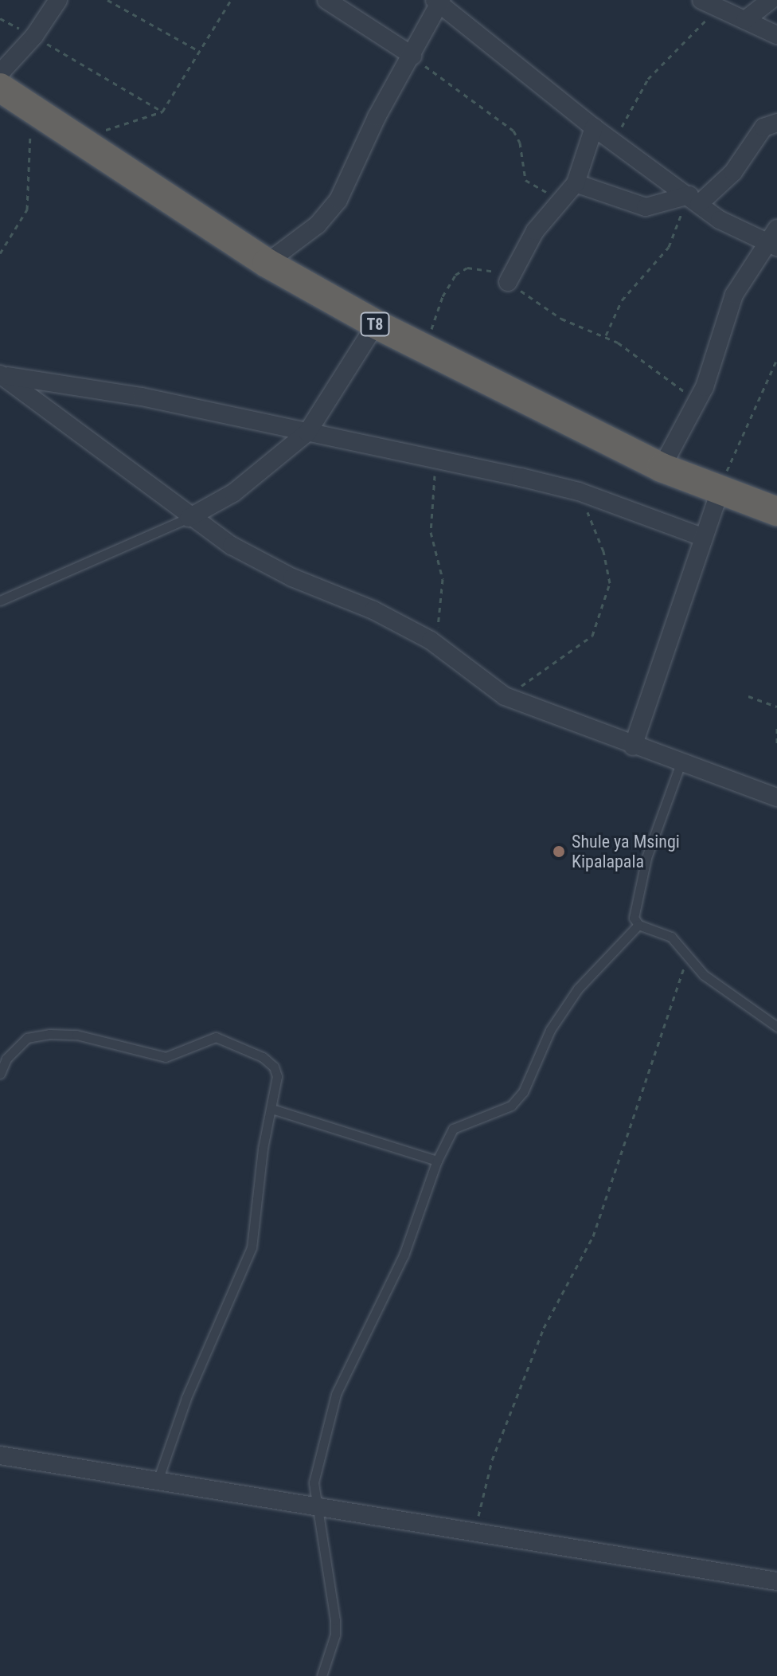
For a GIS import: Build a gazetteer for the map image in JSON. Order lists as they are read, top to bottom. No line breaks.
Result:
{"streets":{"highway":["T8"]},"places":["Shule ya Msingi Kipalapala"]}
